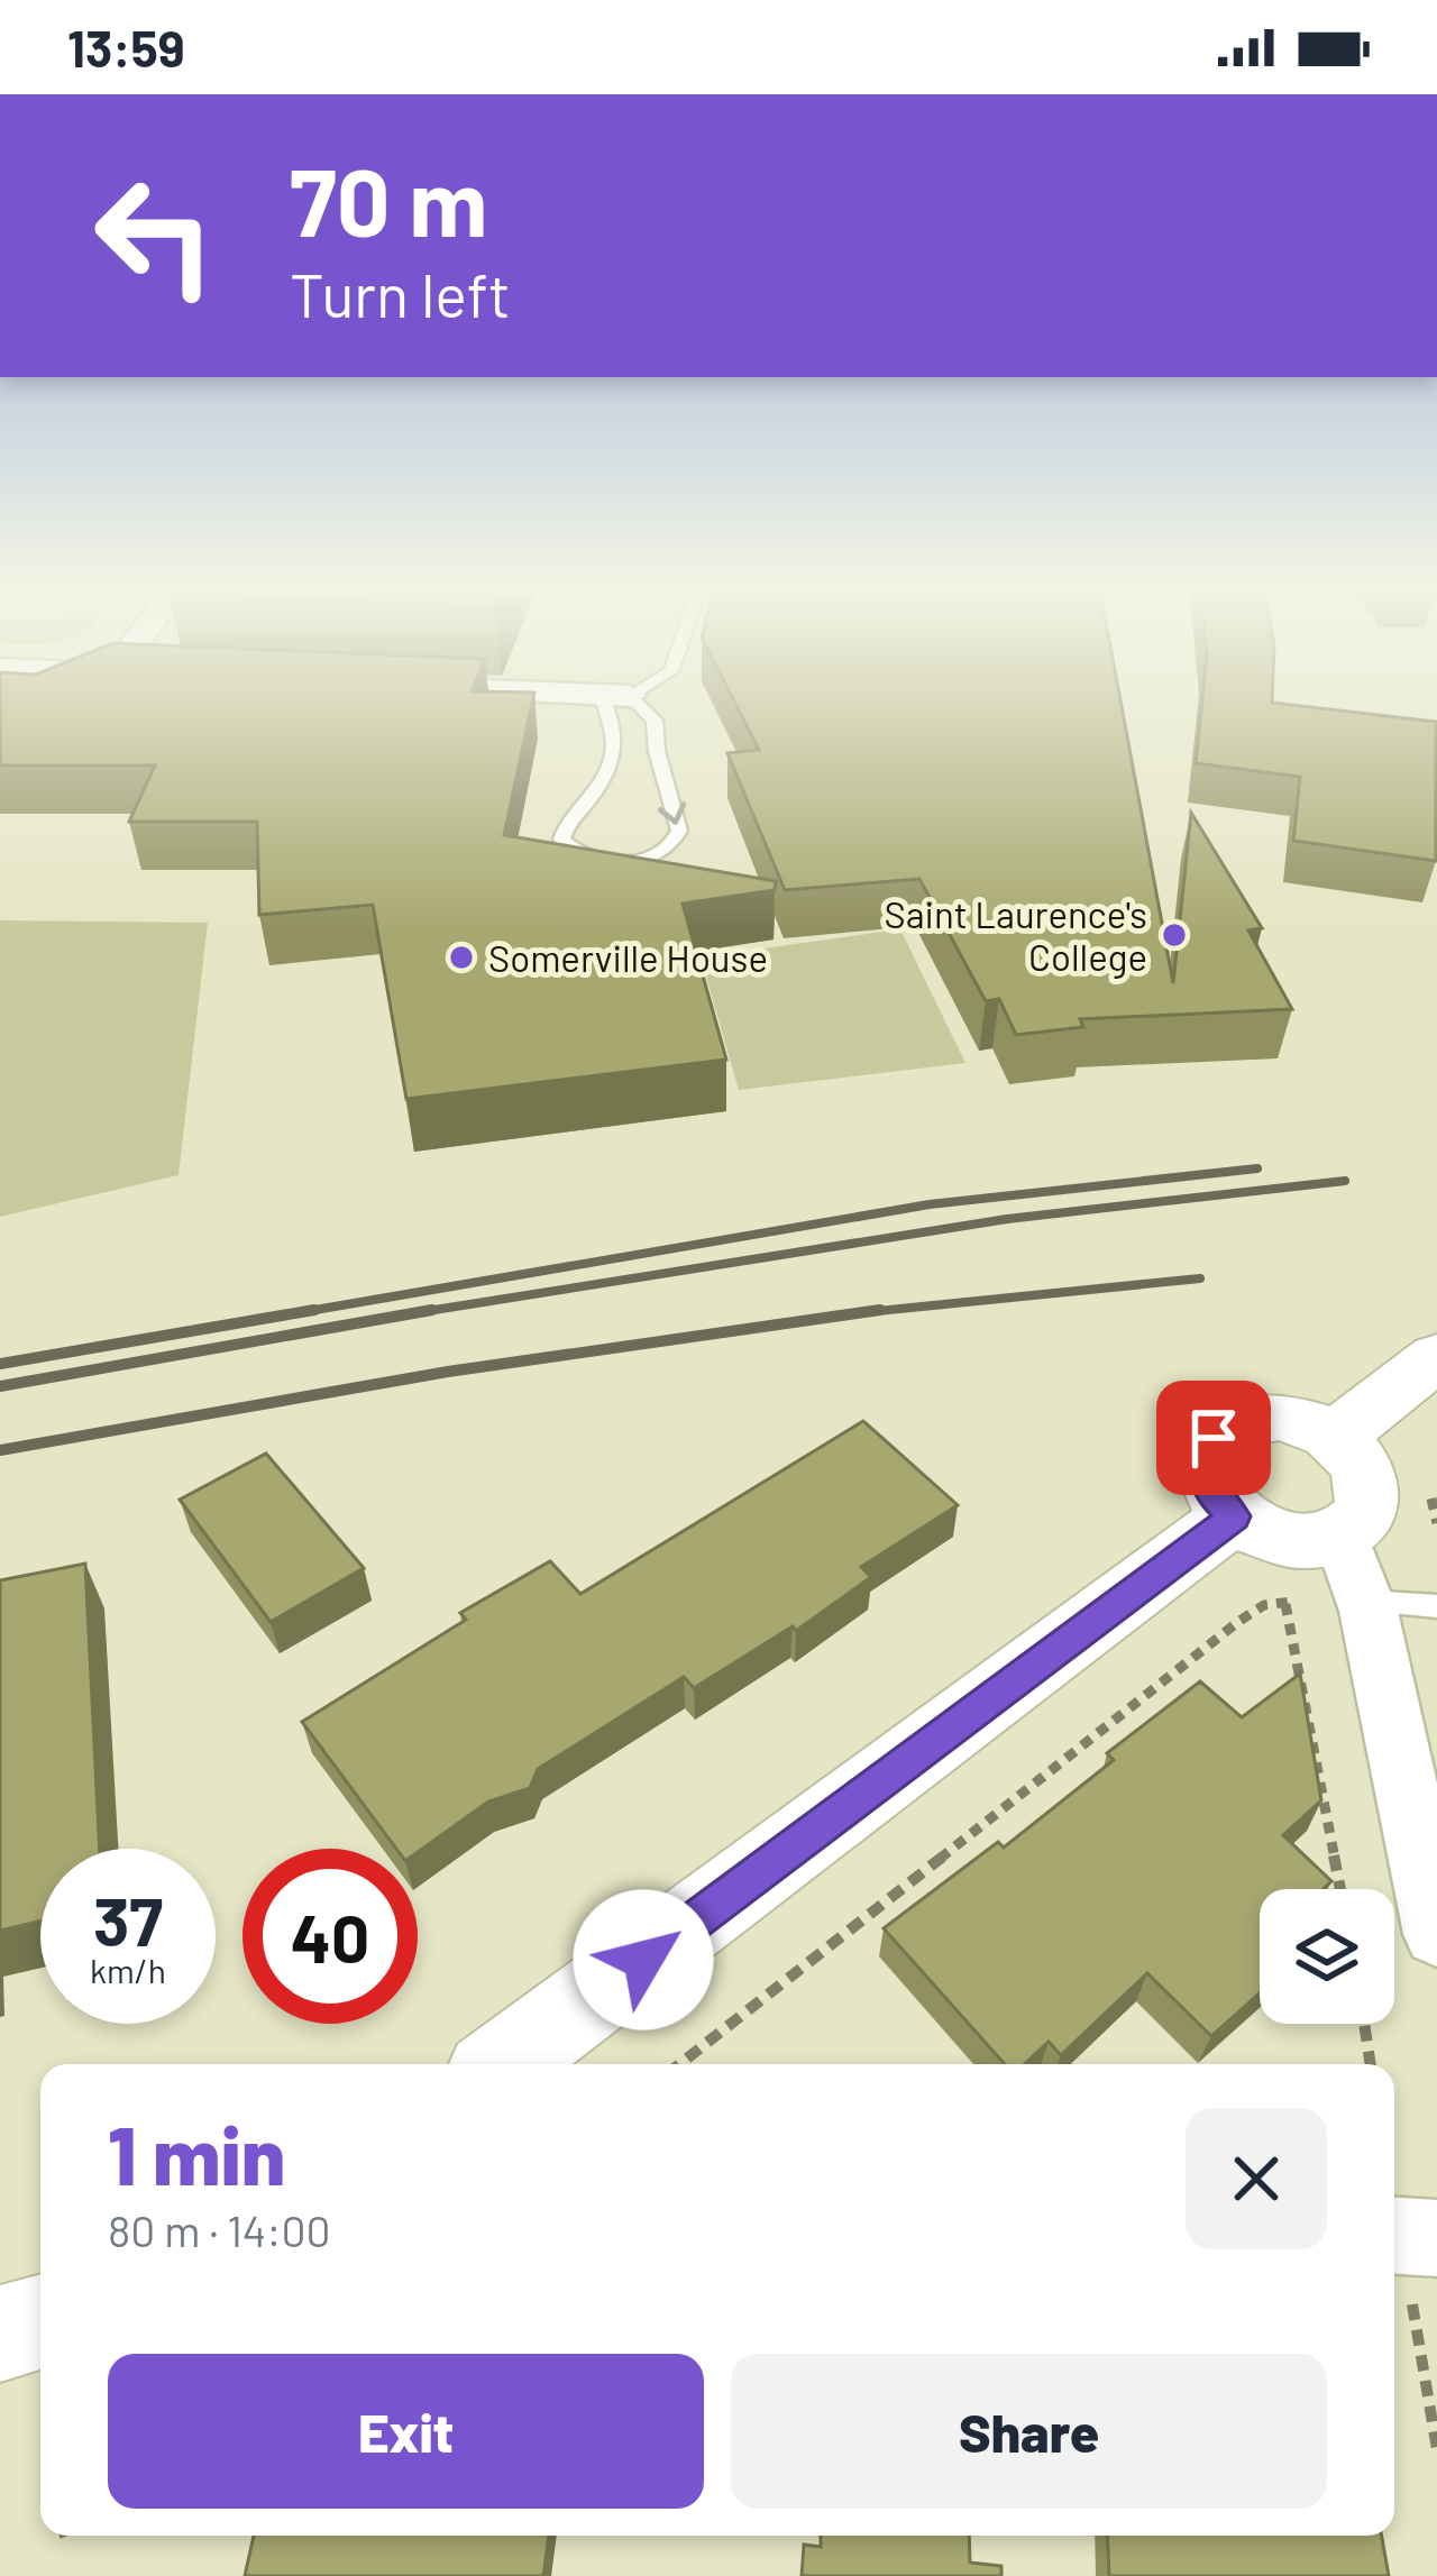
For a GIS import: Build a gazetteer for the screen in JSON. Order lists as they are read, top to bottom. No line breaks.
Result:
{"places":["Saint Laurence's College","Somerville House"],"page":{"status":"13:59","turn":["70 m","Turn left"],"speed":"37 km/h","limit":"40","heading":["1 min","80 m · 14:00"],"buttons":["Exit","Share"]}}
